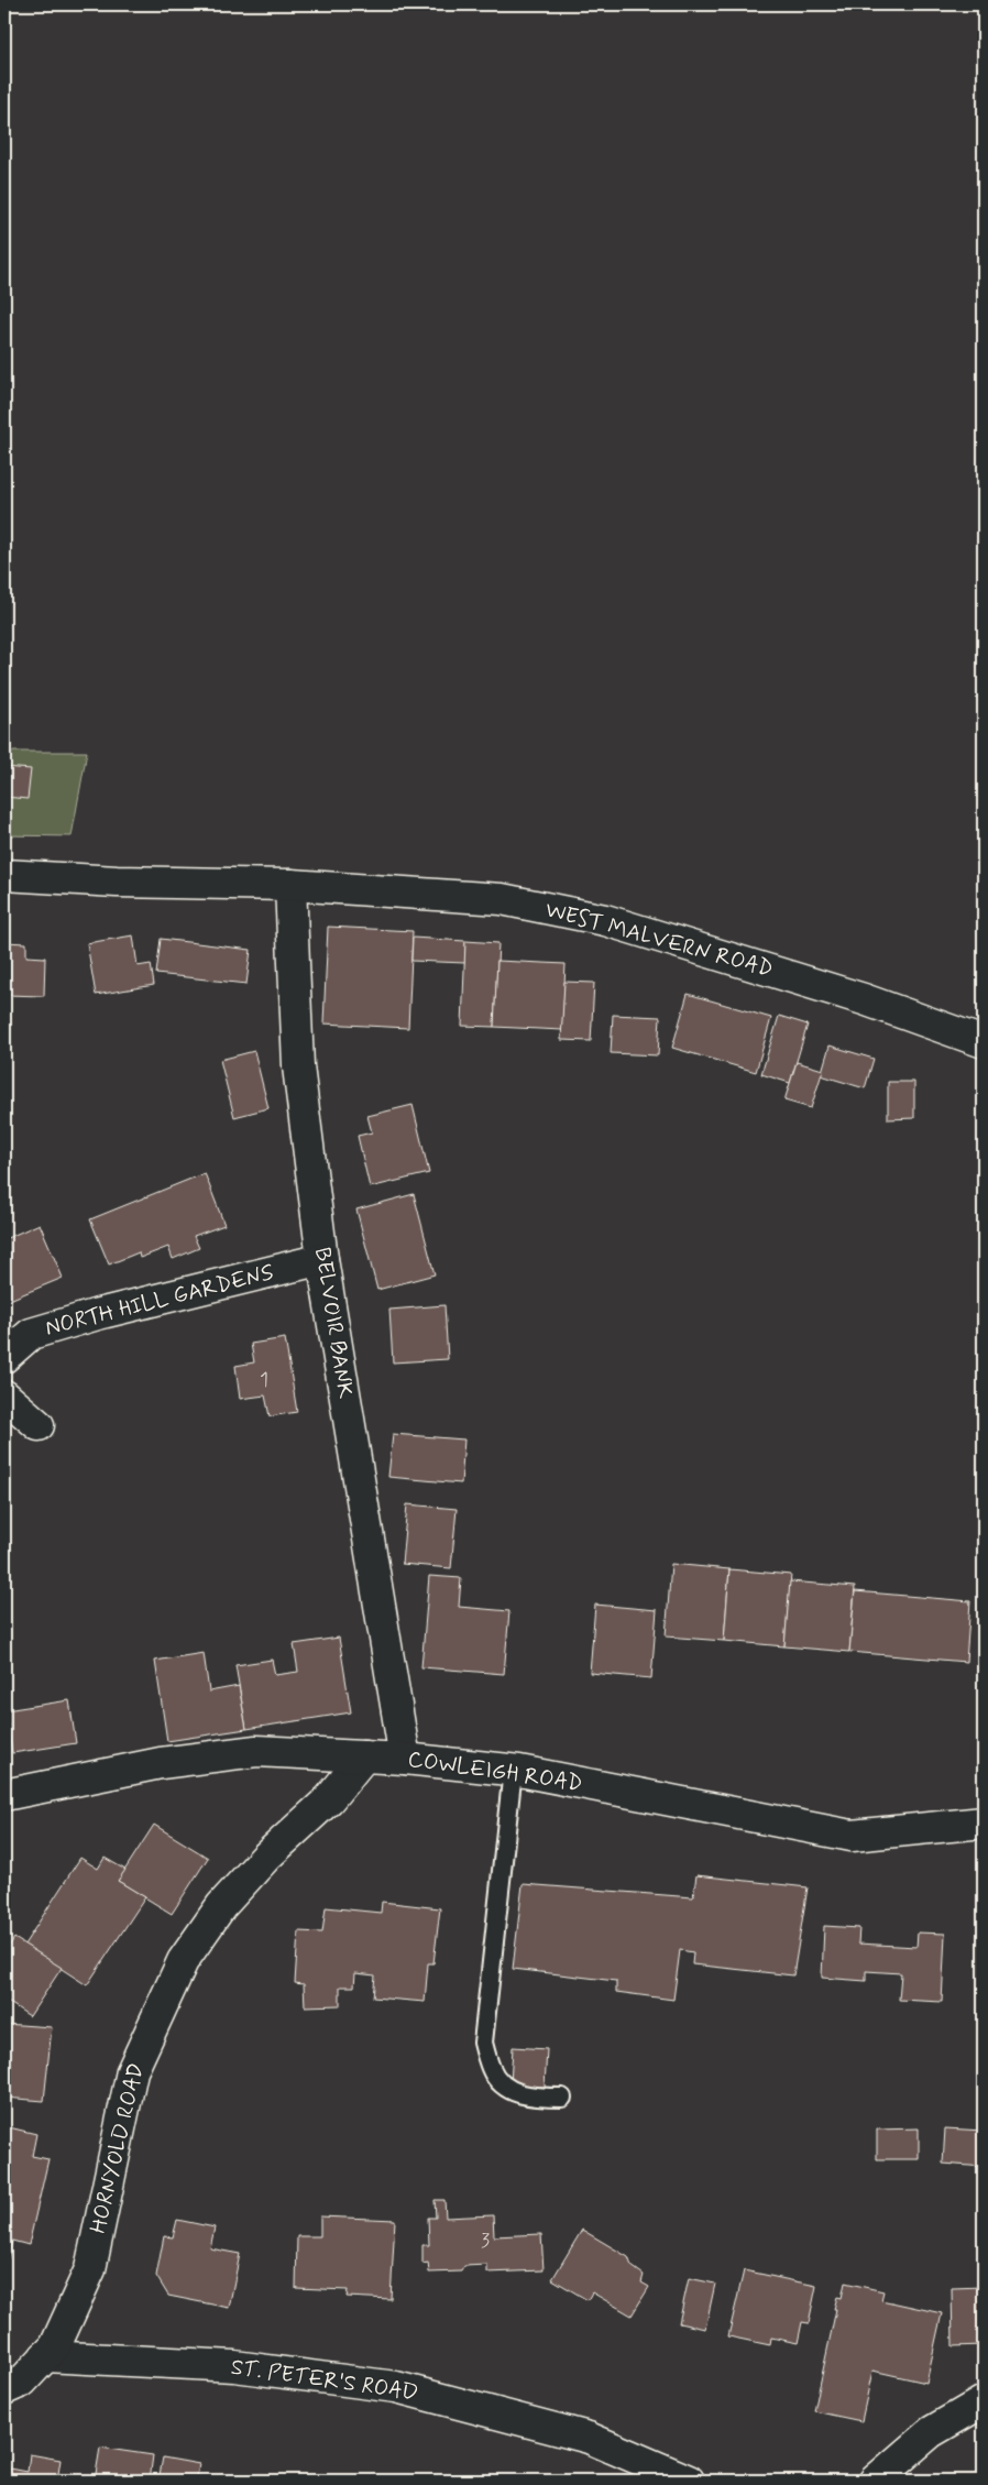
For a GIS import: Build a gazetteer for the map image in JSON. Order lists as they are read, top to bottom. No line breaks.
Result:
{"streets":{"street":["WEST MALVERN ROAD","NORTH HILL GARDENS","BELVOIR BANK","COWLEIGH ROAD","HORNYOLD ROAD","ST. PETER'S ROAD"]},"crossings":[["WEST MALVERN ROAD","BELVOIR BANK"],["NORTH HILL GARDENS","BELVOIR BANK"],["BELVOIR BANK","COWLEIGH ROAD"],["COWLEIGH ROAD","HORNYOLD ROAD"],["HORNYOLD ROAD","ST. PETER'S ROAD"]],"house_numbers":["1","3"]}
